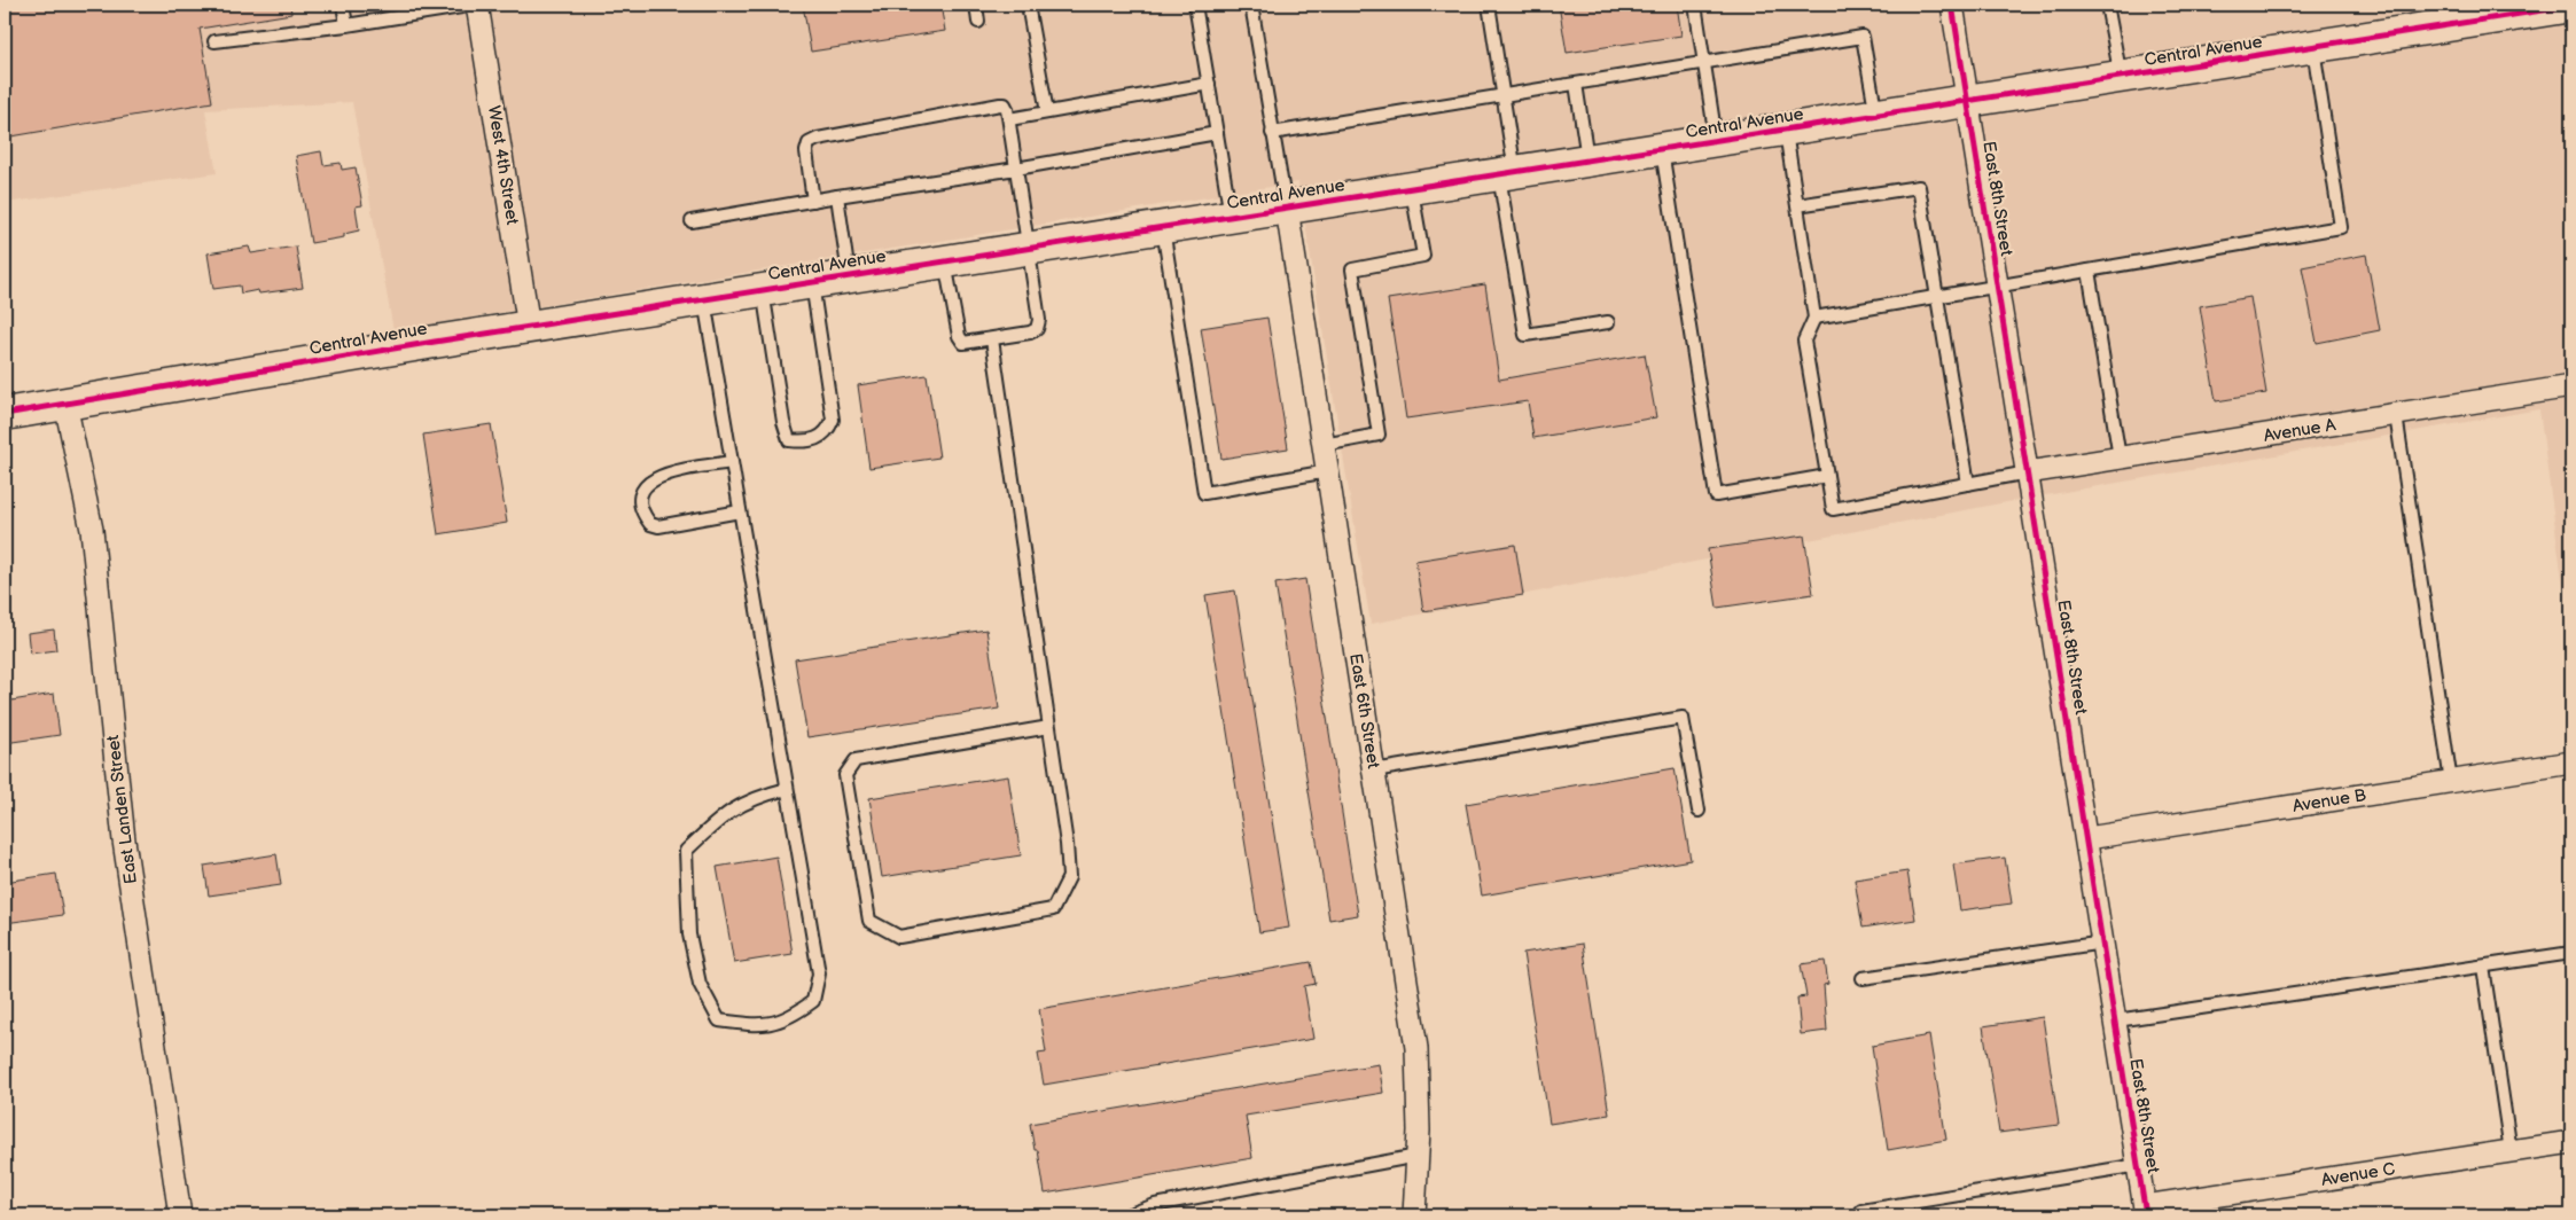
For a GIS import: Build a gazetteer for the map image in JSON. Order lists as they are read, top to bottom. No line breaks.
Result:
{"streets":{"street":["Central Avenue","West 4th Street","East 8th Street","Avenue A","East 6th Street","Avenue B","East Landen Street","Avenue C"]},"crossings":[["Central Avenue","West 4th Street"],["Central Avenue","East 8th Street"],["Central Avenue","East 6th Street"],["Central Avenue","East Landen Street"],["East 8th Street","Avenue A"],["East 8th Street","Avenue B"],["East 8th Street","Avenue C"]]}
